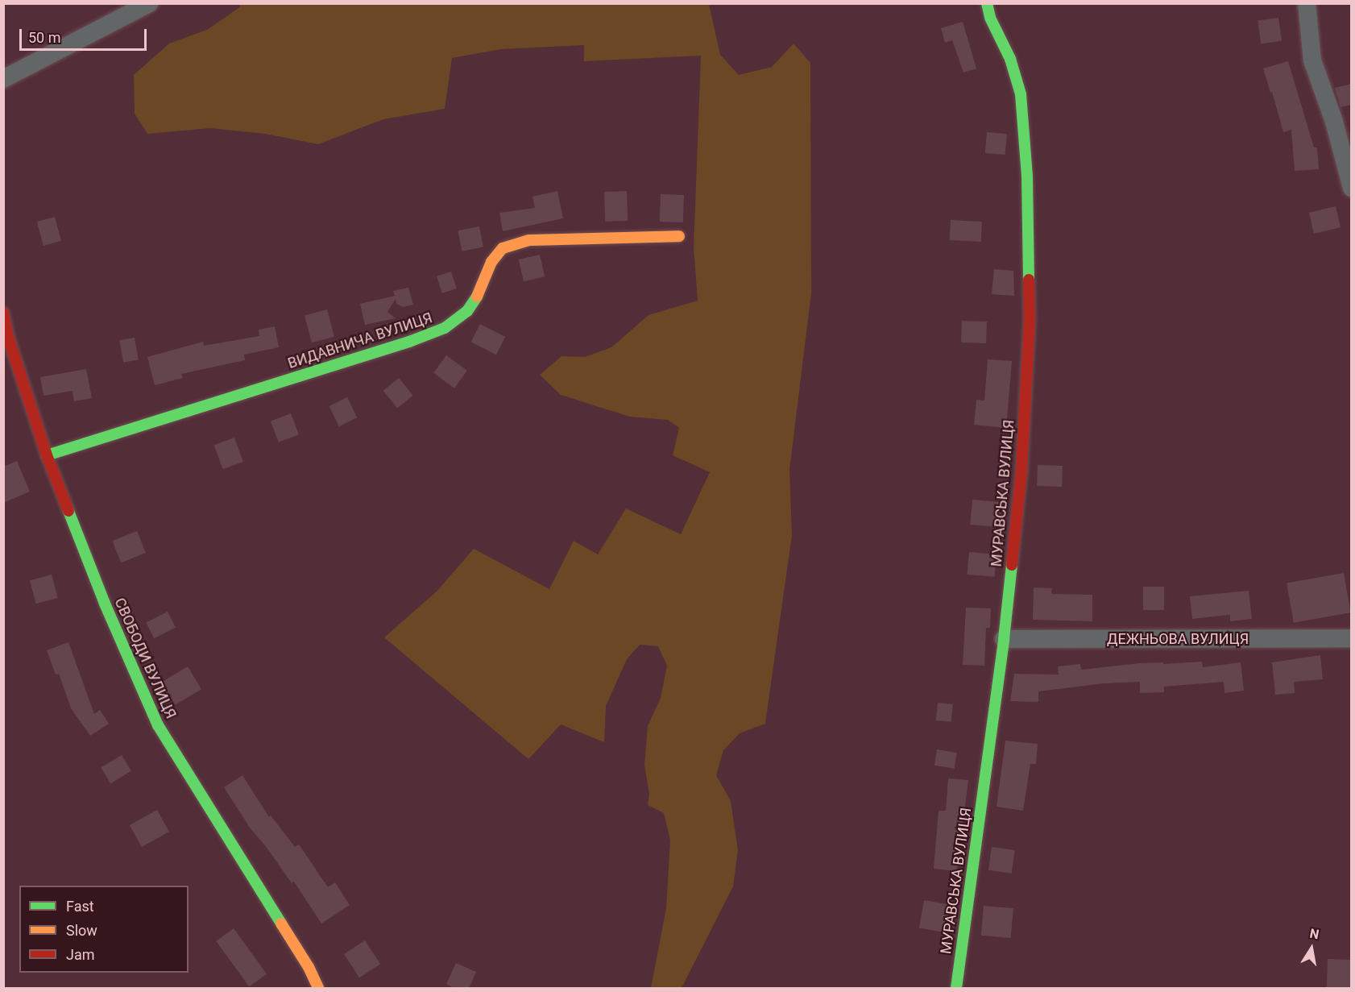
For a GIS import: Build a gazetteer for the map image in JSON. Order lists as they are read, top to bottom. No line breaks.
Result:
{"streets":{"street":["ВИДАВНИЧА ВУЛИЦЯ","МУРАВСЬКА ВУЛИЦЯ","ДЕЖНЬОВА ВУЛИЦЯ","СВОБОДИ ВУЛИЦЯ"]},"crossings":[["ВИДАВНИЧА ВУЛИЦЯ","СВОБОДИ ВУЛИЦЯ"],["МУРАВСЬКА ВУЛИЦЯ","ДЕЖНЬОВА ВУЛИЦЯ"]],"legend":["Fast","Slow","Jam"],"scale_bar":"50 m","north":"top"}
